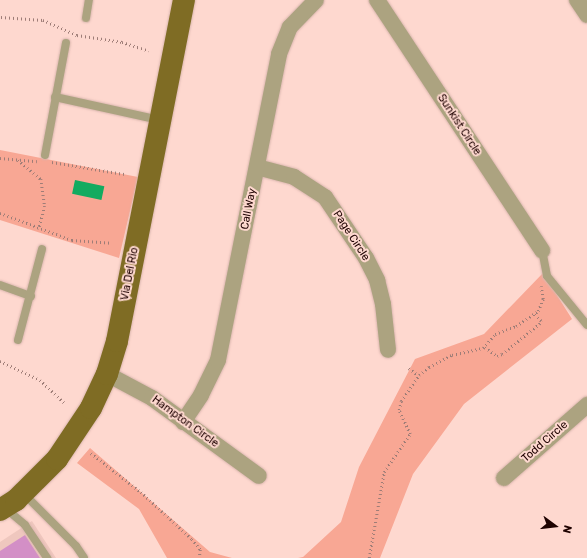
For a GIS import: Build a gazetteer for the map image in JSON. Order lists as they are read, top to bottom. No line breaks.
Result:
{"streets":{"main road":["Via Del Rio"],"street":["Sunkist Circle","Call Way","Page Circle","Hampton Circle","Todd Circle"]},"crossings":[["Call Way","Page Circle"],["Call Way","Hampton Circle"],["Via Del Rio","Hampton Circle"]],"north":"right"}
